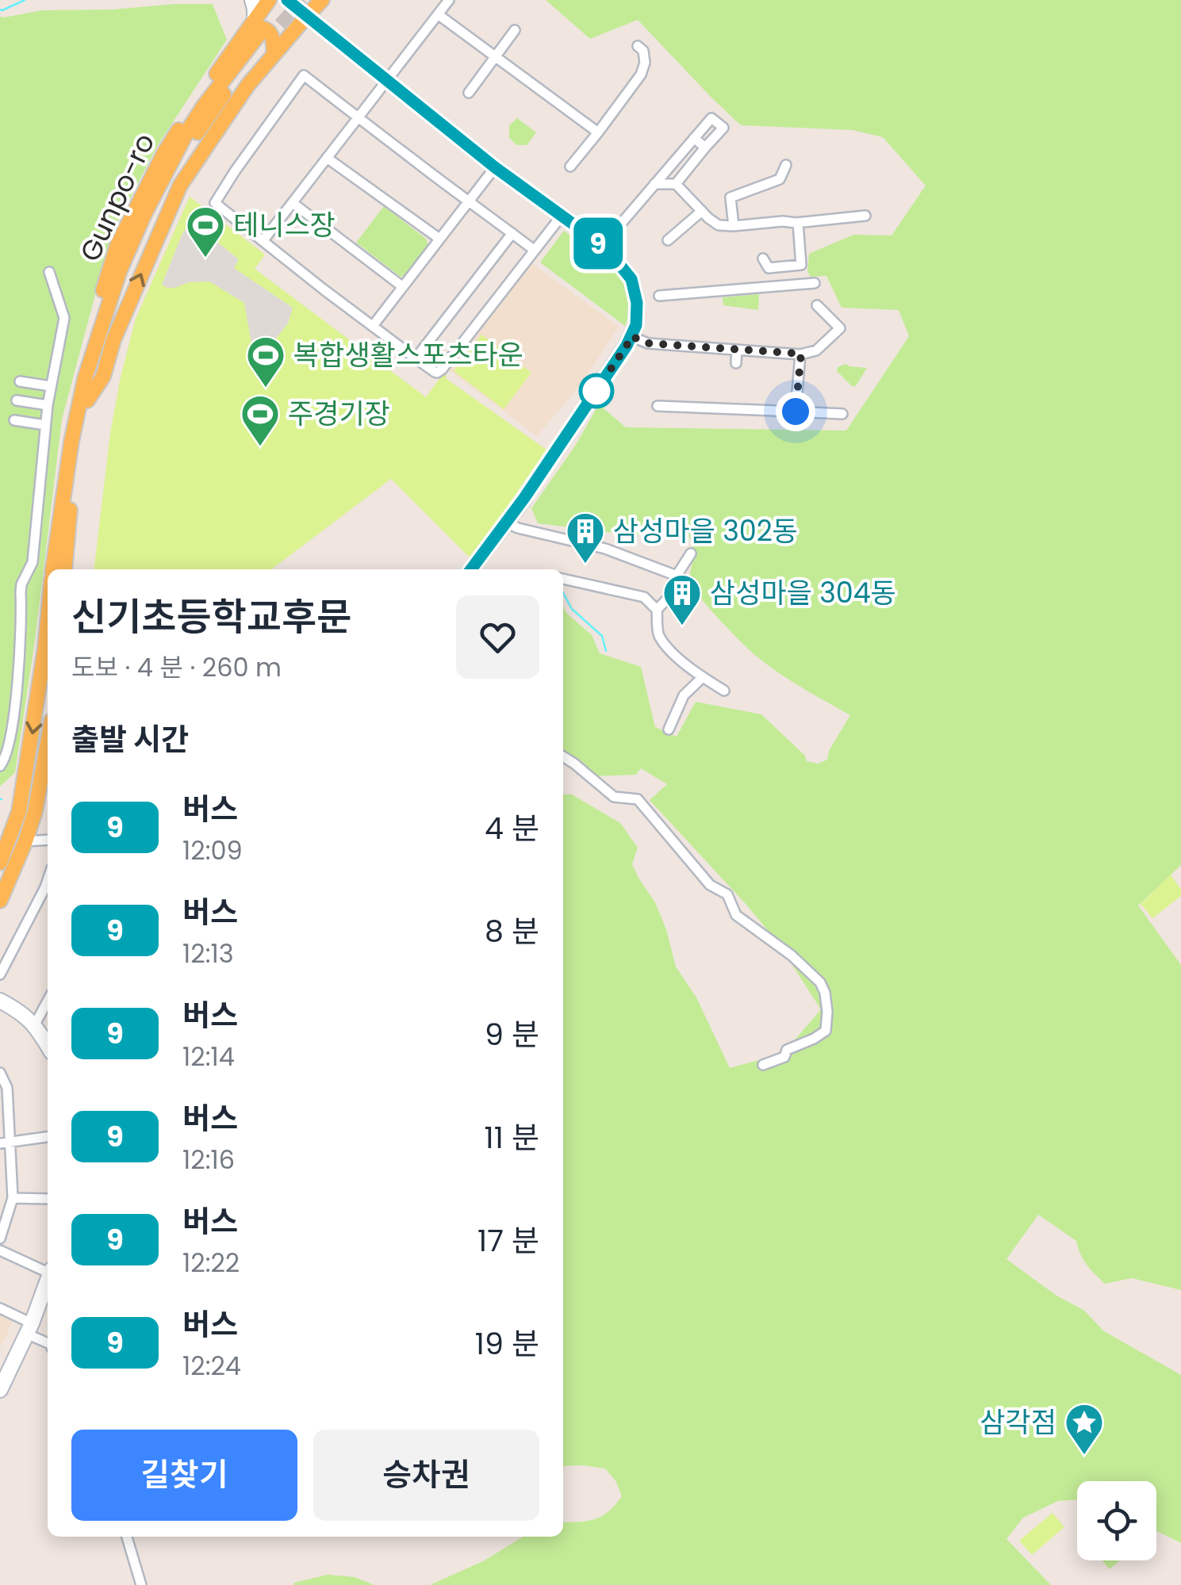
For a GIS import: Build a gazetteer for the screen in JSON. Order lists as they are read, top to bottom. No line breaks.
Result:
{"streets":{"main road":["Gunpo-ro"]},"places":{"sports":["테니스장","복합생활스포츠타운","주경기장"],"building":["삼성마을 302동","삼성마을 304동"],"place":["삼각점"]},"lines":["bus line 9"],"page":{"on_map":"9","heading":[["신기초등학교후문","도보 · 4 분 · 260 m"],"출발 시간"],"list":[{"mark":"9","name":"버스","note":"12:09","value":"4 분"},{"mark":"9","name":"버스","note":"12:13","value":"8 분"},{"mark":"9","name":"버스","note":"12:14","value":"9 분"},{"mark":"9","name":"버스","note":"12:16","value":"11 분"},{"mark":"9","name":"버스","note":"12:22","value":"17 분"},{"mark":"9","name":"버스","note":"12:24","value":"19 분"}],"buttons":["길찾기","승차권"]}}
